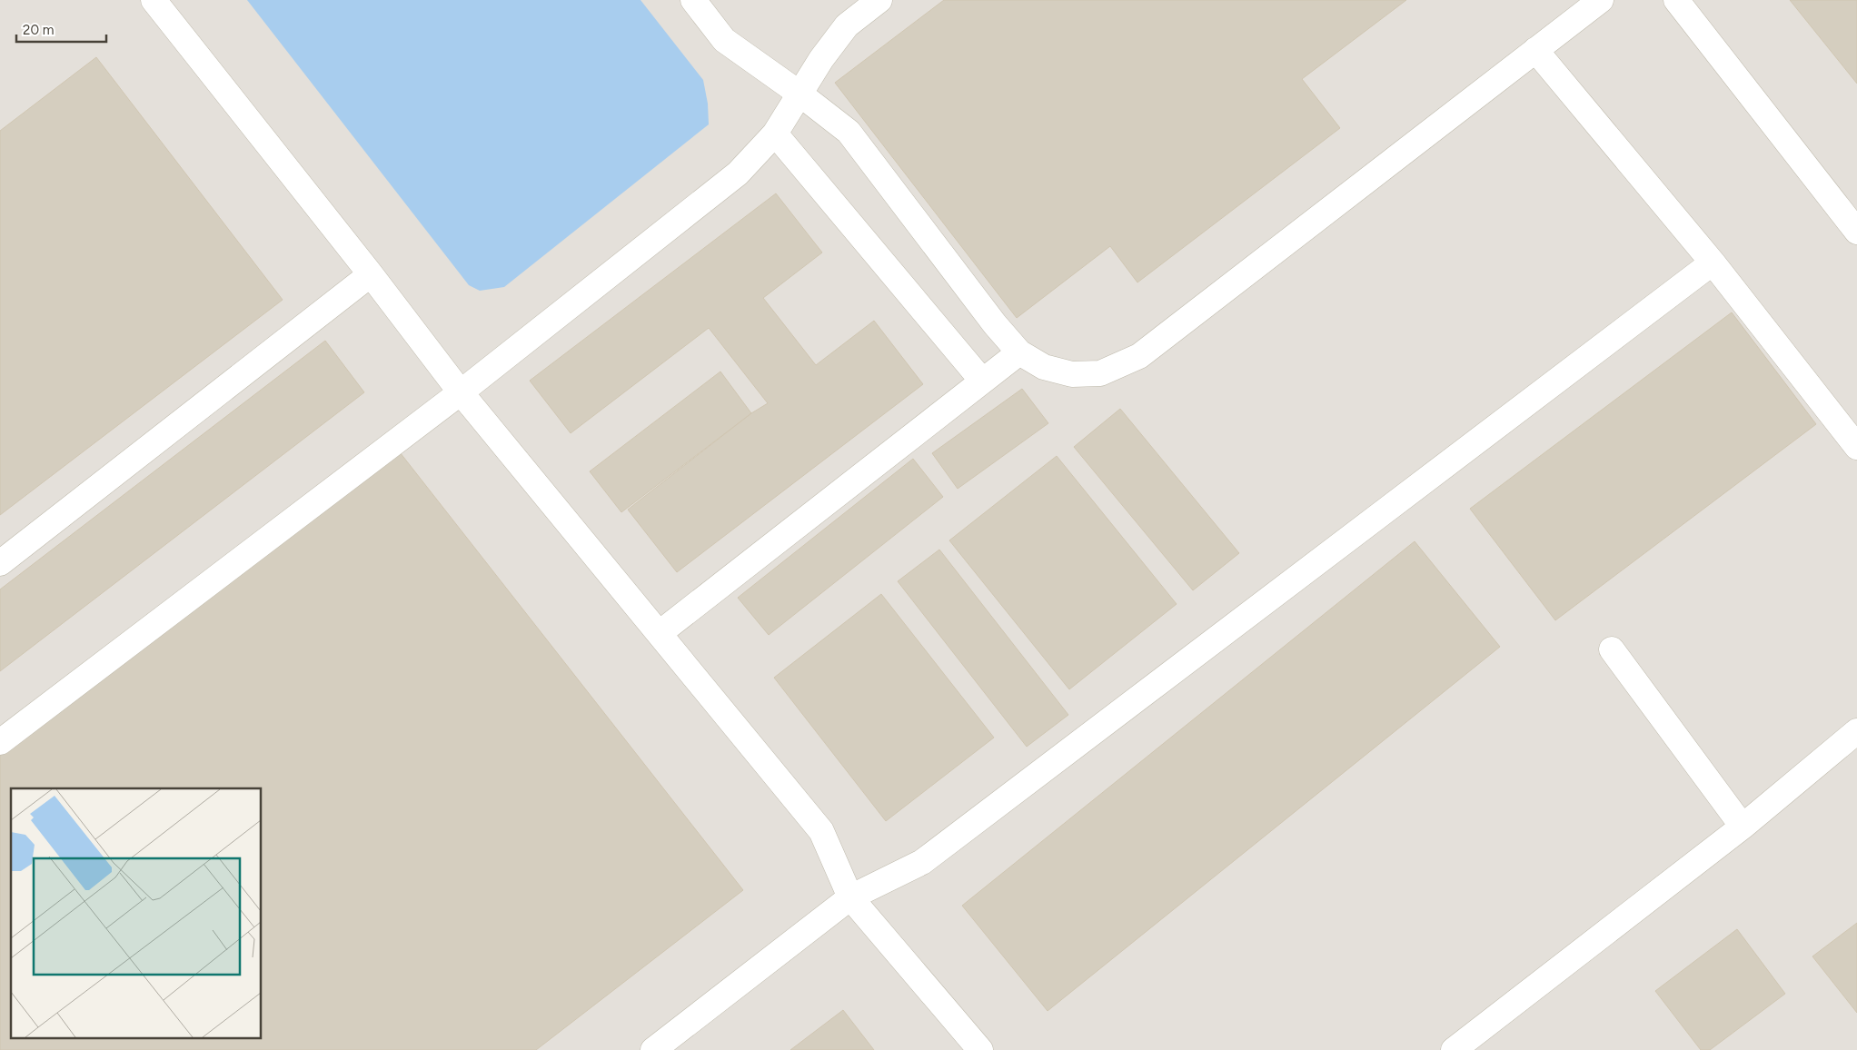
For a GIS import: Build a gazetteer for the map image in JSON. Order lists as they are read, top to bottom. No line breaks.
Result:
{"scale_bar":"20 m"}
